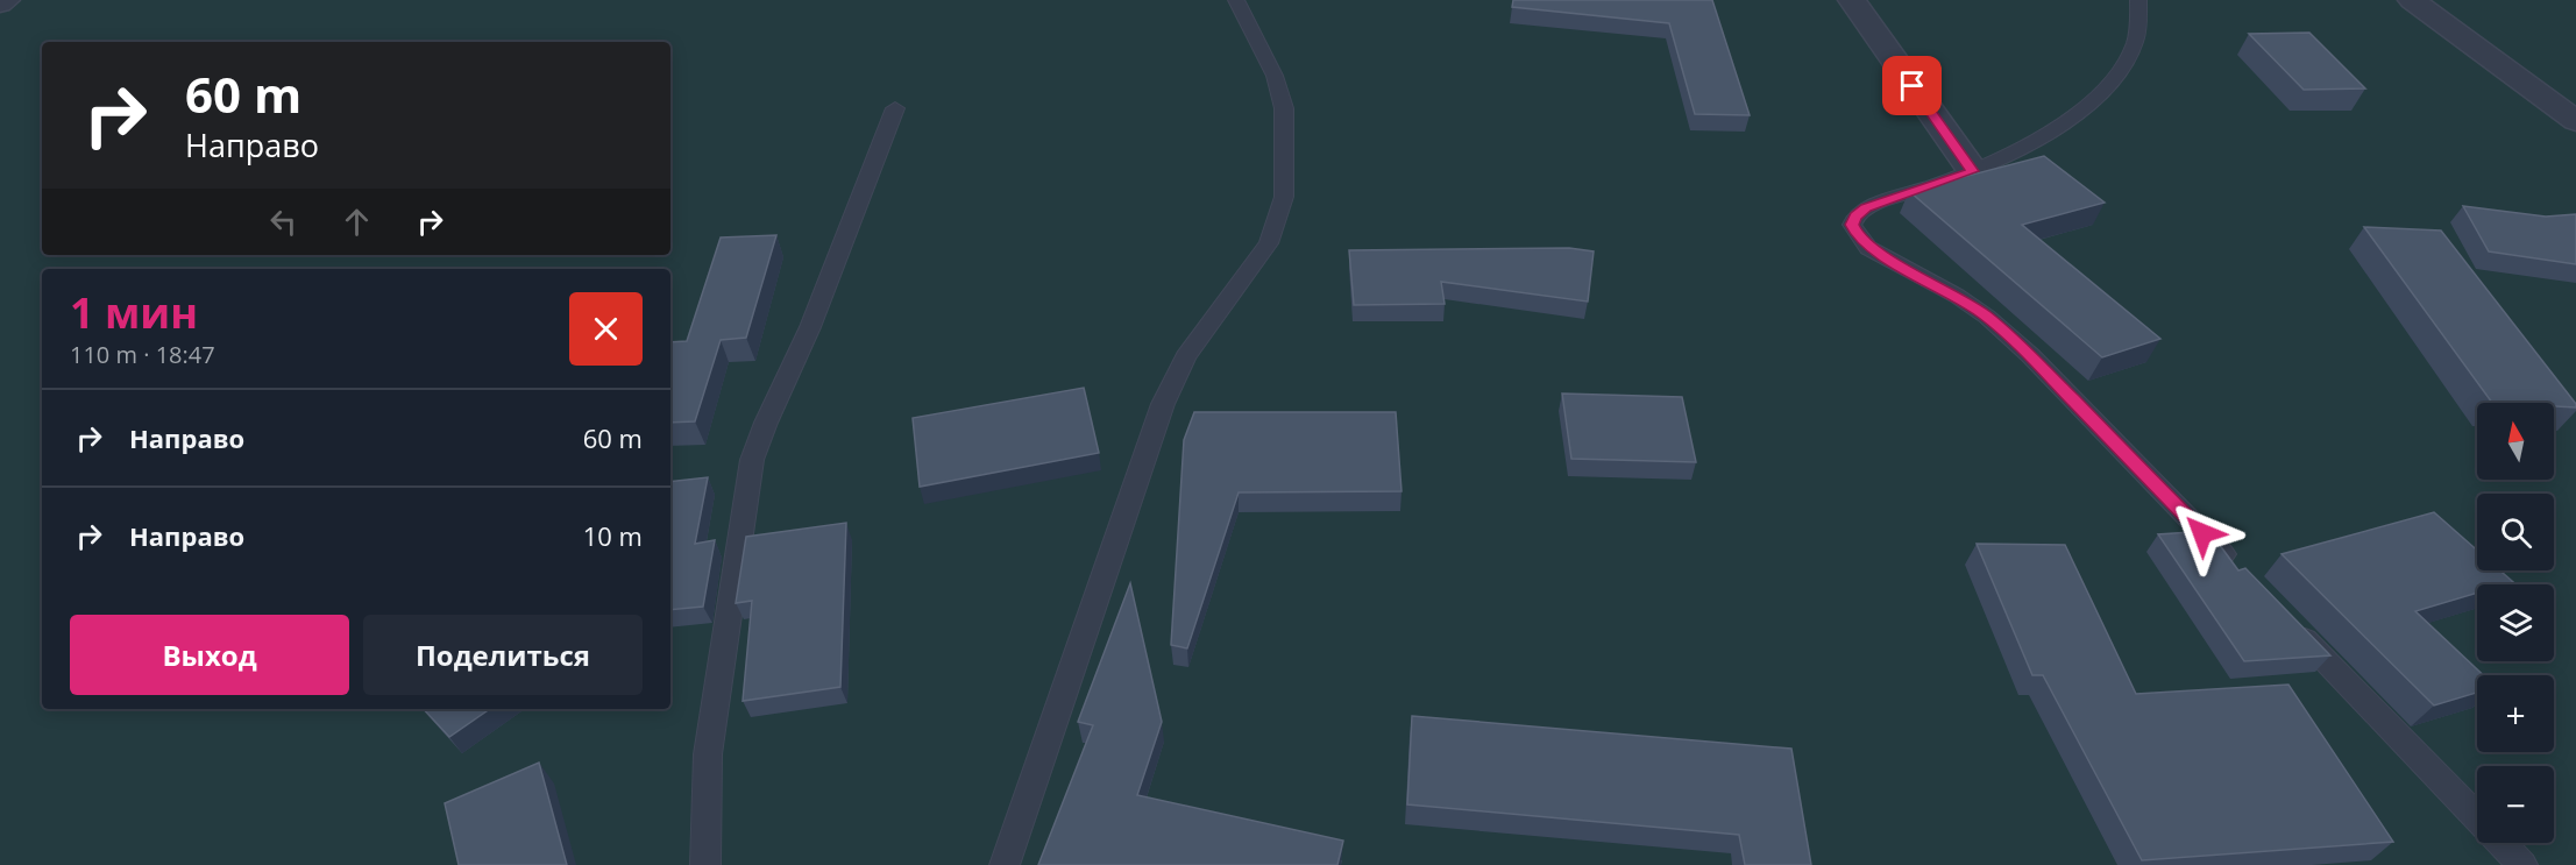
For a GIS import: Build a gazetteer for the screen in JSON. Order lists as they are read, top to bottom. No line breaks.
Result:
{"north":"top","page":{"turn":["60 m","Направо"],"heading":["1 мин","110 m · 18:47"],"list":[{"name":"Направо","value":"60 m"},{"name":"Направо","value":"10 m"}],"map_buttons":["+","−"],"buttons":["Выход","Поделиться"]}}
